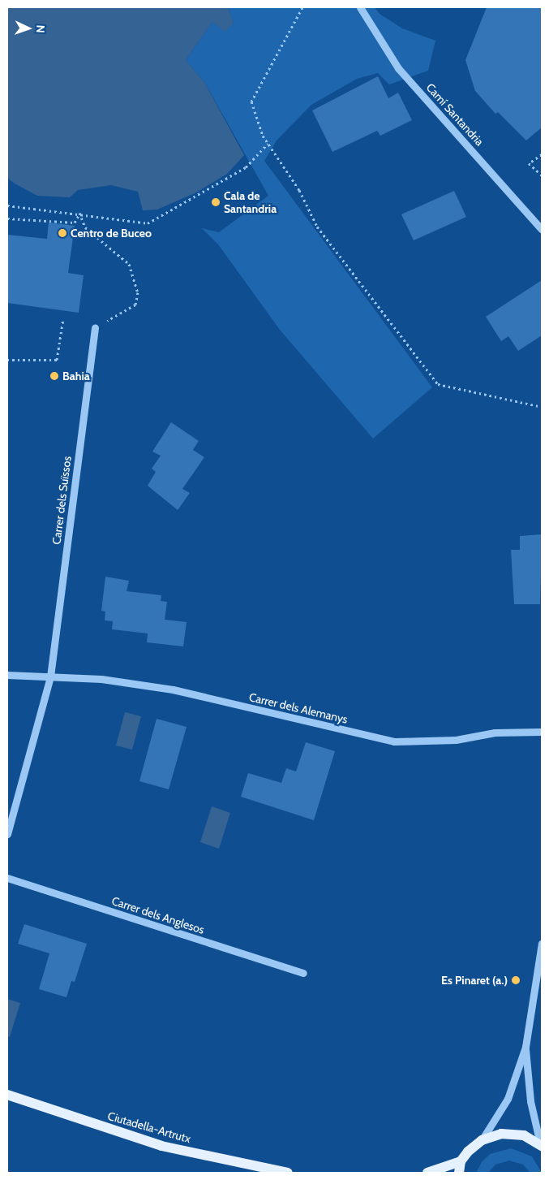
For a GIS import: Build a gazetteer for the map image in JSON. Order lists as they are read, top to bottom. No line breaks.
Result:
{"streets":{"main road":["Ciutadella-Artrutx"],"street":["Camí Santandria","Carrer dels Suïssos","Carrer dels Alemanys","Carrer dels Anglesos"]},"crossings":[["Carrer dels Suïssos","Carrer dels Alemanys"]],"places":["Cala de Santandria","Centro de Buceo","Bahia","Es Pinaret (a.)"],"north":"right"}
